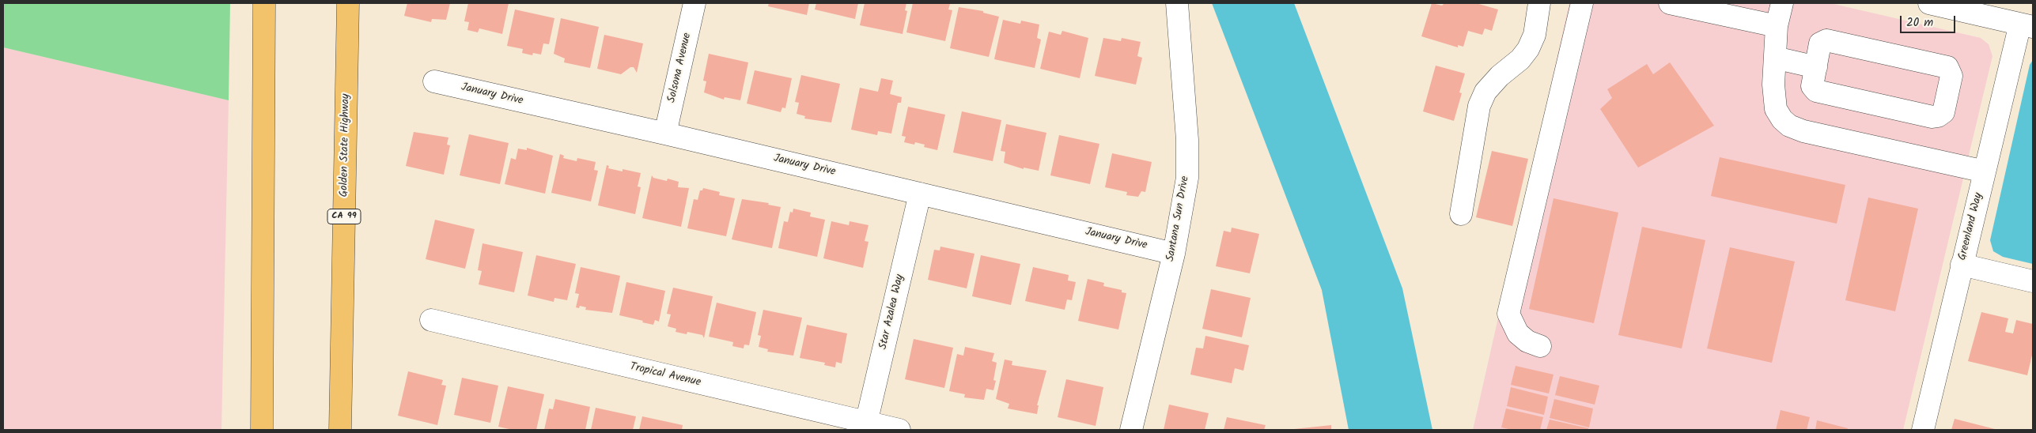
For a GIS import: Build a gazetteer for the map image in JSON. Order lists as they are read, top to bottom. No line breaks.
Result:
{"streets":{"highway":["Golden State Highway","CA 99"],"street":["Solsona Avenue","January Drive","Santana Sun Drive","Greenland Way","Star Azalea Way","Tropical Avenue"]},"crossings":[["Solsona Avenue","January Drive"],["January Drive","Santana Sun Drive"],["January Drive","Star Azalea Way"],["Star Azalea Way","Tropical Avenue"]],"scale_bar":"20 m"}
